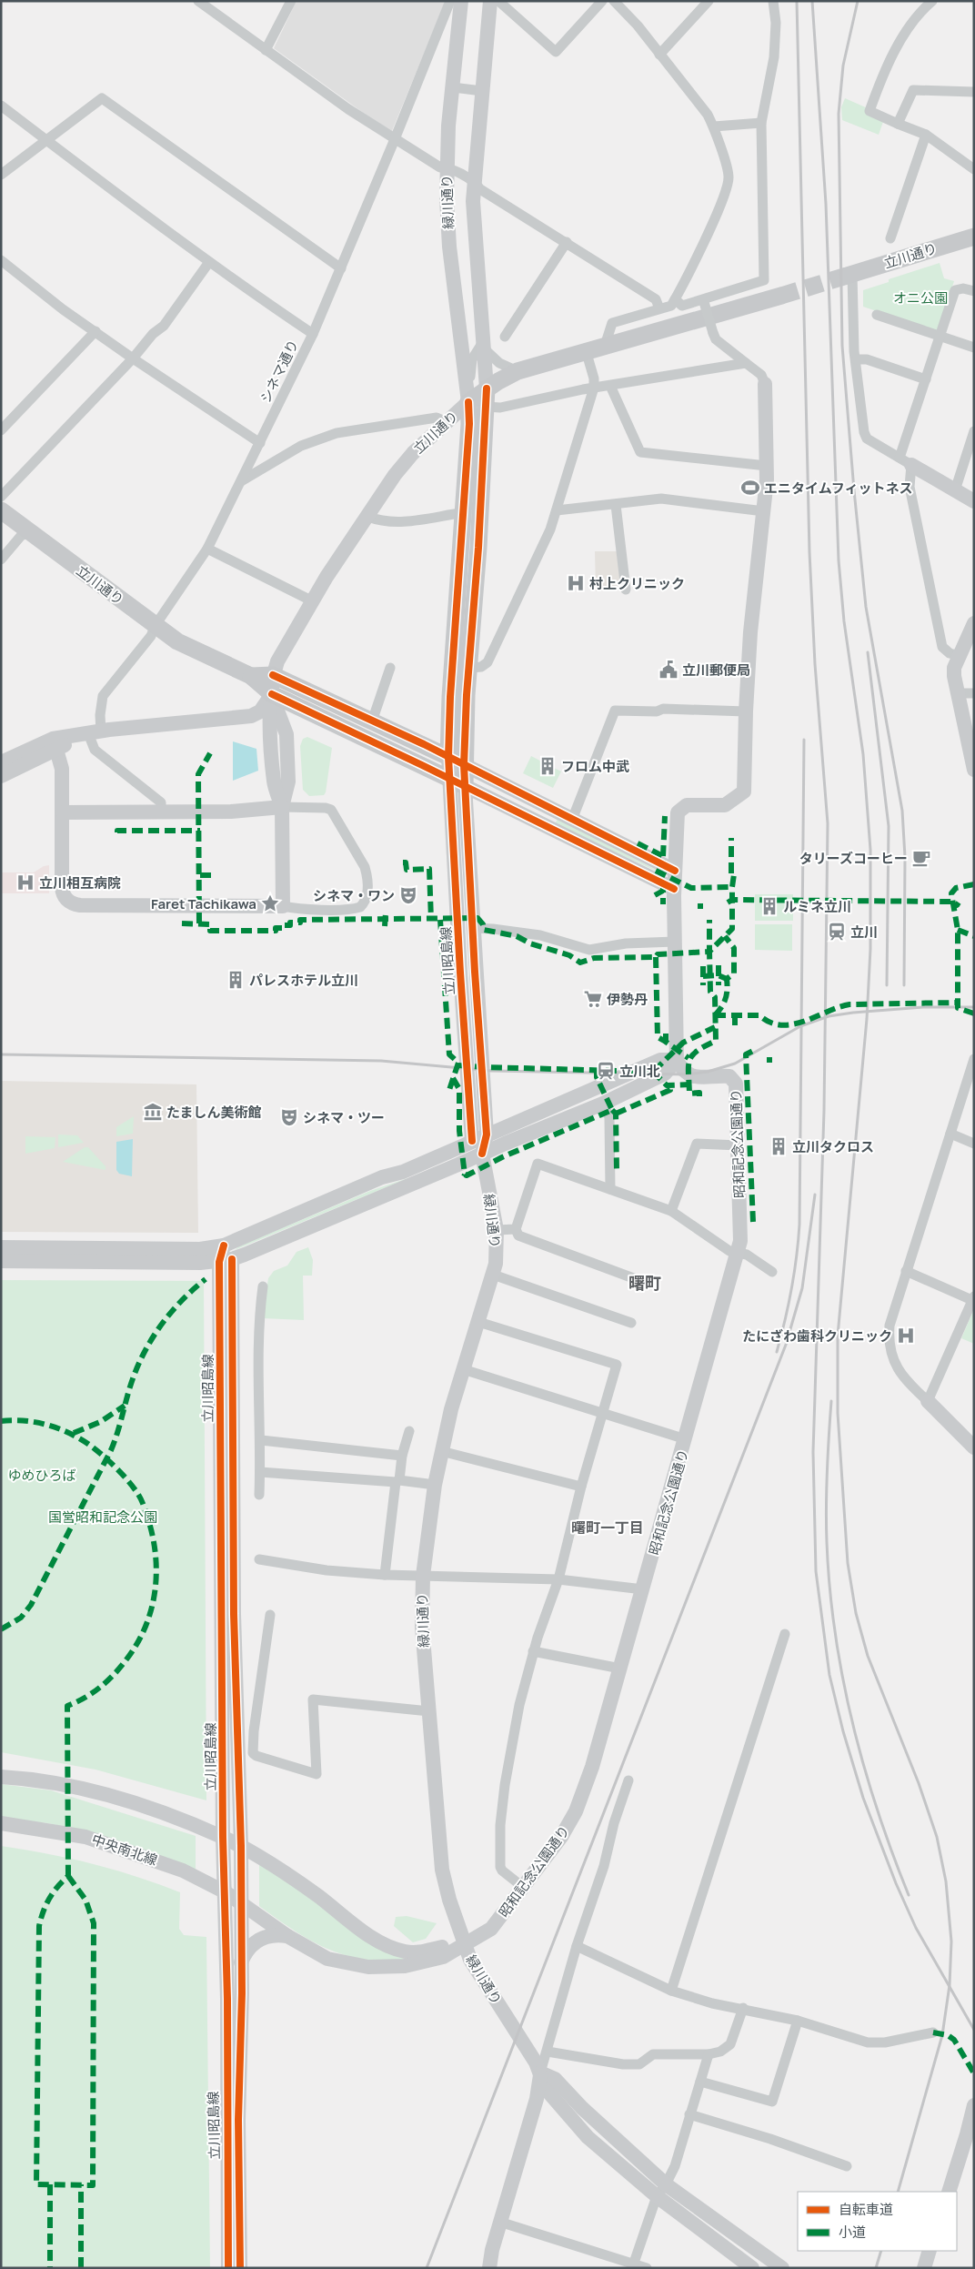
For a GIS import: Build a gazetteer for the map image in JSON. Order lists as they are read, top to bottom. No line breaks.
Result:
{"streets":{"main road":["立川通り"],"street":["緑川通り","シネマ通り","立川昭島線","昭和記念公園通り","中央南北線"]},"crossings":[["緑川通り","立川通り"],["緑川通り","立川昭島線"],["緑川通り","昭和記念公園通り"],["立川通り","シネマ通り"],["立川昭島線","中央南北線"],["昭和記念公園通り","中央南北線"]],"districts":["曙町","曙町一丁目"],"parks":["オニ公園","ゆめひろば","国営昭和記念公園"],"places":{"sports":["エニタイムフィットネス"],"hospital":["村上クリニック","立川相互病院","たにざわ歯科クリニック"],"public building":["立川郵便局"],"building":["フロム中武","ルミネ立川","パレスホテル立川","立川タクロス"],"cafe":["タリーズコーヒー"],"theatre":["シネマ・ワン","シネマ・ツー"],"place":["Faret Tachikawa"],"station":["立川","立川北"],"supermarket":["伊勢丹"],"museum":["たましん美術館"]},"legend":["自転車道","小道"]}
